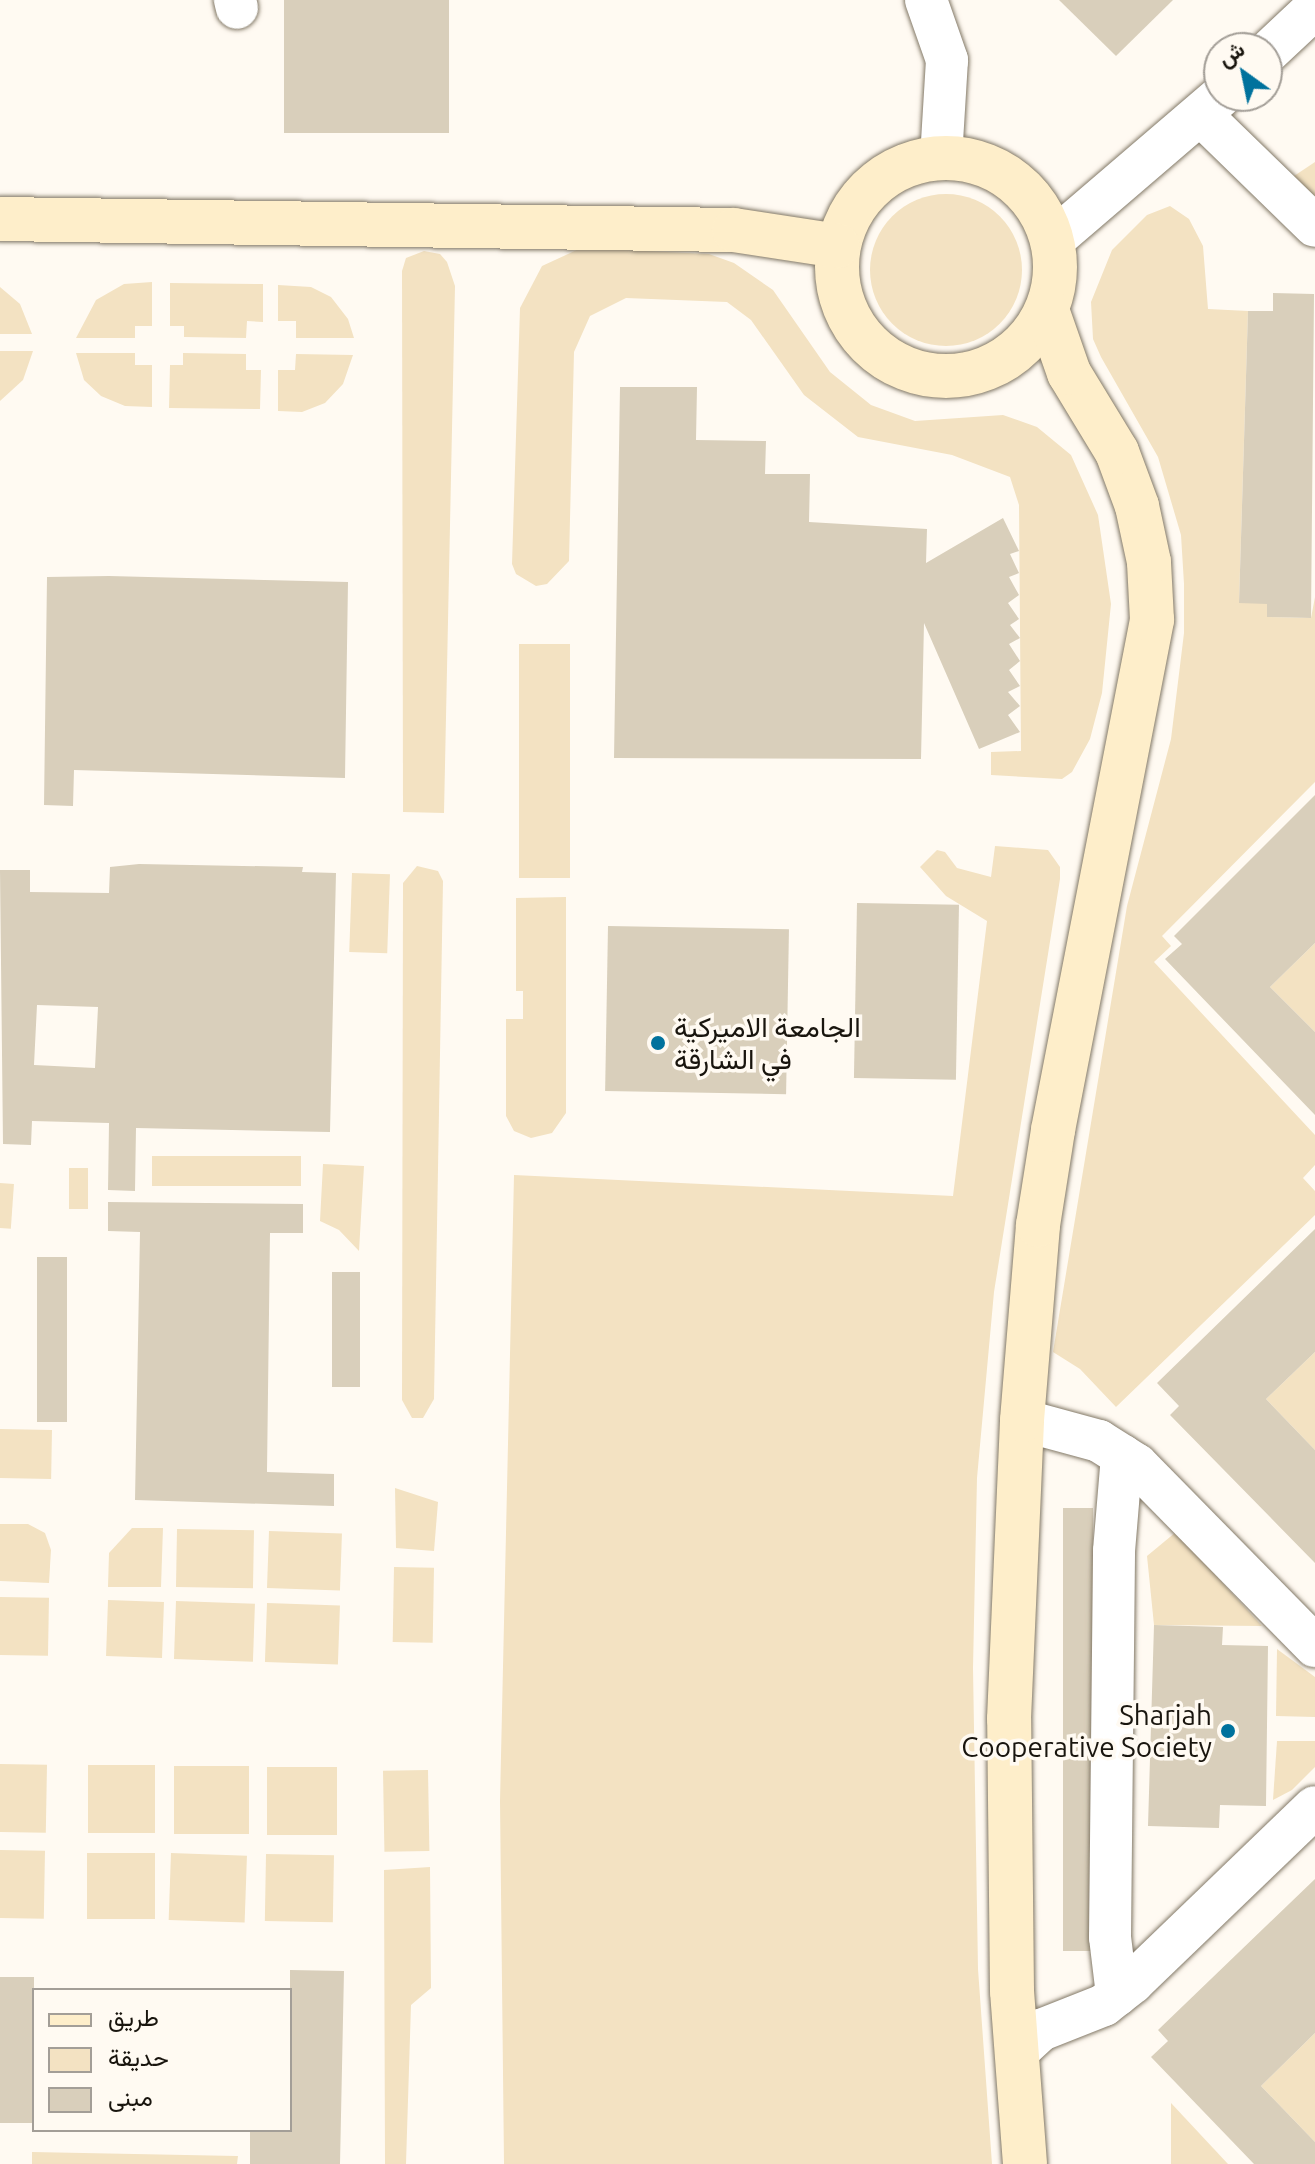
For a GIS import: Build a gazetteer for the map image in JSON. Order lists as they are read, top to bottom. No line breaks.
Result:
{"places":["الجامعة الاميركية في الشارقة","Sharjah Cooperative Society"],"legend":["طريق","حديقة","مبنى"],"north":"top left"}
